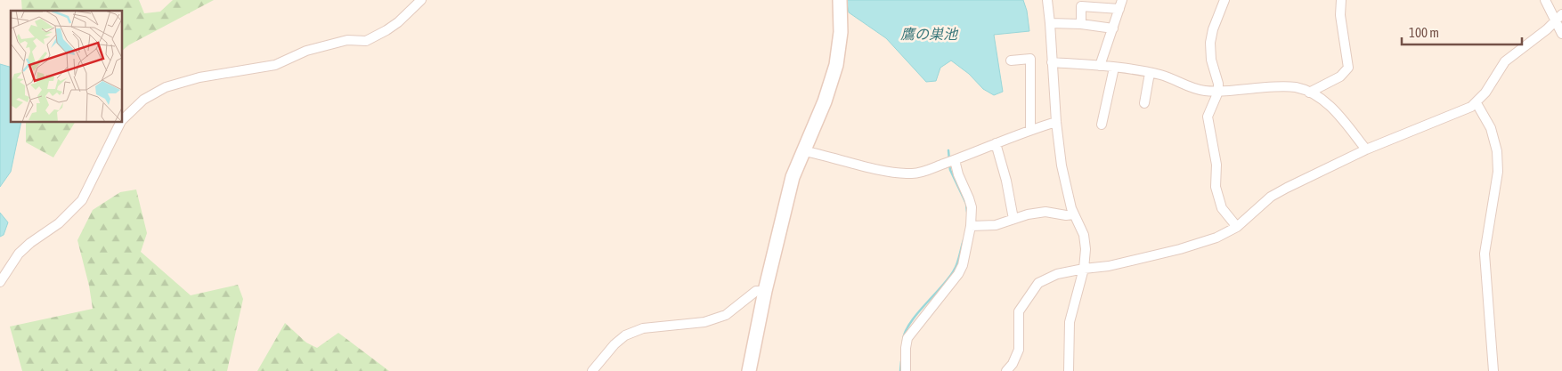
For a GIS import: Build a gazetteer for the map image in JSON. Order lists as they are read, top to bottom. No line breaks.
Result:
{"water":["鷹の巣池"],"scale_bar":"100 m"}
